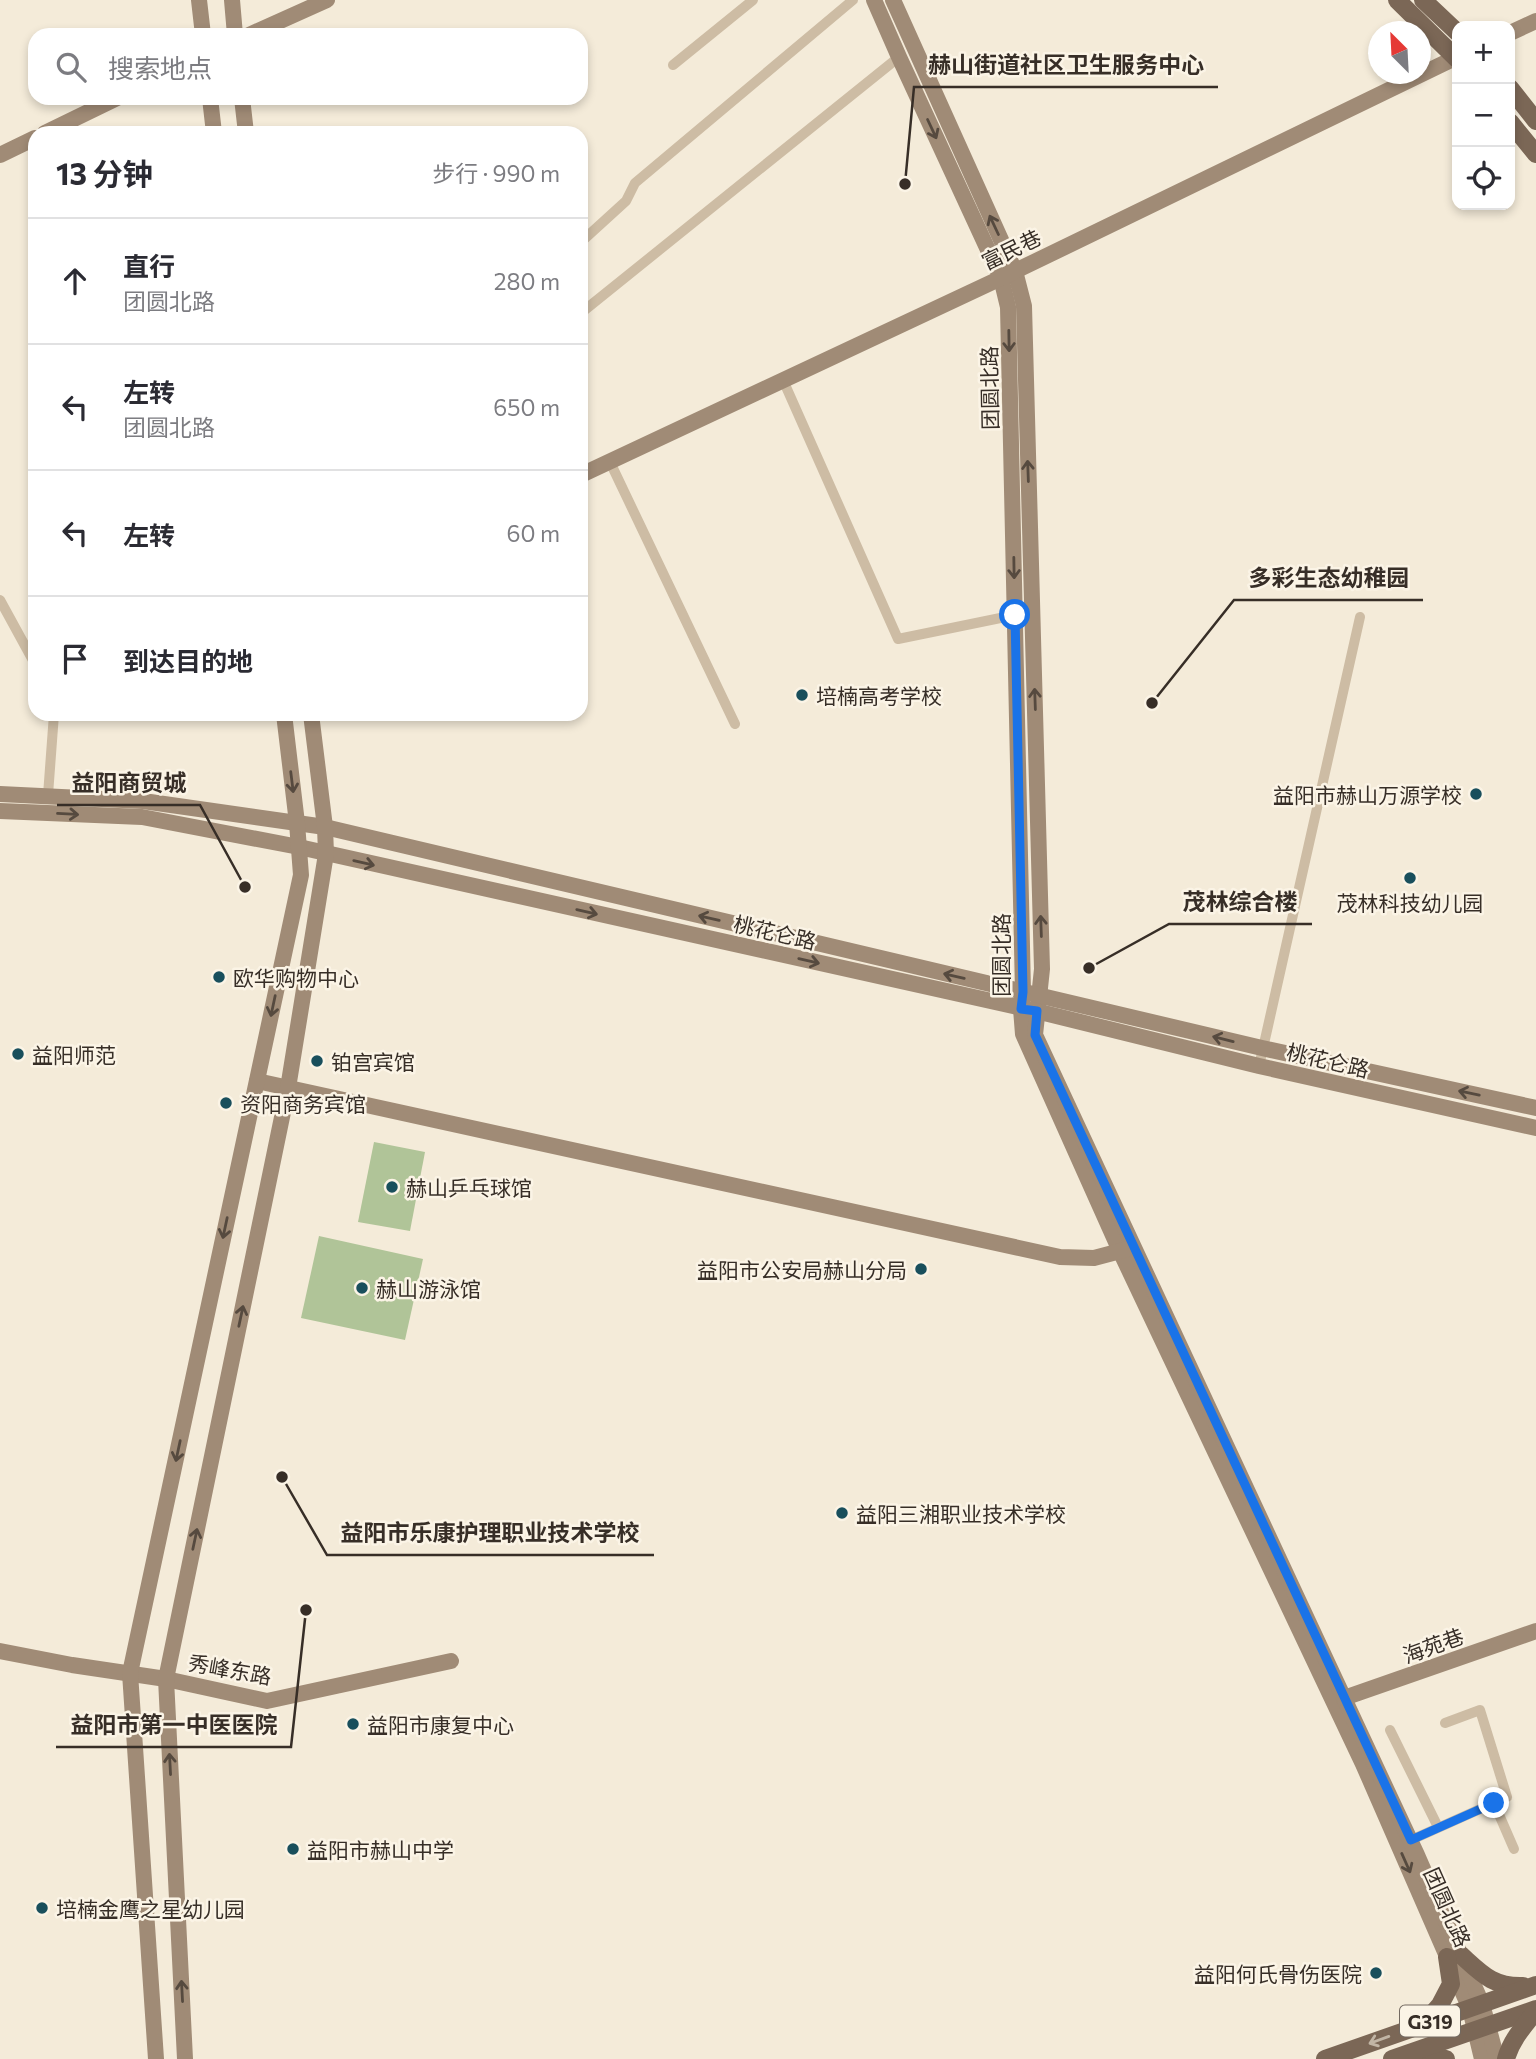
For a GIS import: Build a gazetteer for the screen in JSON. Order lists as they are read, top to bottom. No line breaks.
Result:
{"streets":{"main road":["富民巷","团圆北路","桃花仑路","海苑巷","秀峰东路","G319"]},"crossings":[["富民巷","团圆北路"],["团圆北路","桃花仑路"],["团圆北路","海苑巷"],["团圆北路","G319"]],"places":["赫山街道社区卫生服务中心","培楠高考学校","多彩生态幼稚园","益阳市赫山万源学校","茂林科技幼儿园","益阳商贸城","茂林综合楼","欧华购物中心","益阳师范","铂宫宾馆","资阳商务宾馆","赫山乒乓球馆","益阳市公安局赫山分局","赫山游泳馆","益阳市乐康护理职业技术学校","益阳三湘职业技术学校","益阳市第一中医医院","益阳市康复中心","益阳市赫山中学","培楠金鹰之星幼儿园","益阳何氏骨伤医院"],"north":"top left","page":{"map_buttons":["+","−"],"search":"搜索地点","heading":["13 分钟","步行 · 990 m"],"list":[["直行","团圆北路","280 m"],["左转","团圆北路","650 m"],["左转","60 m"],"到达目的地"]}}
